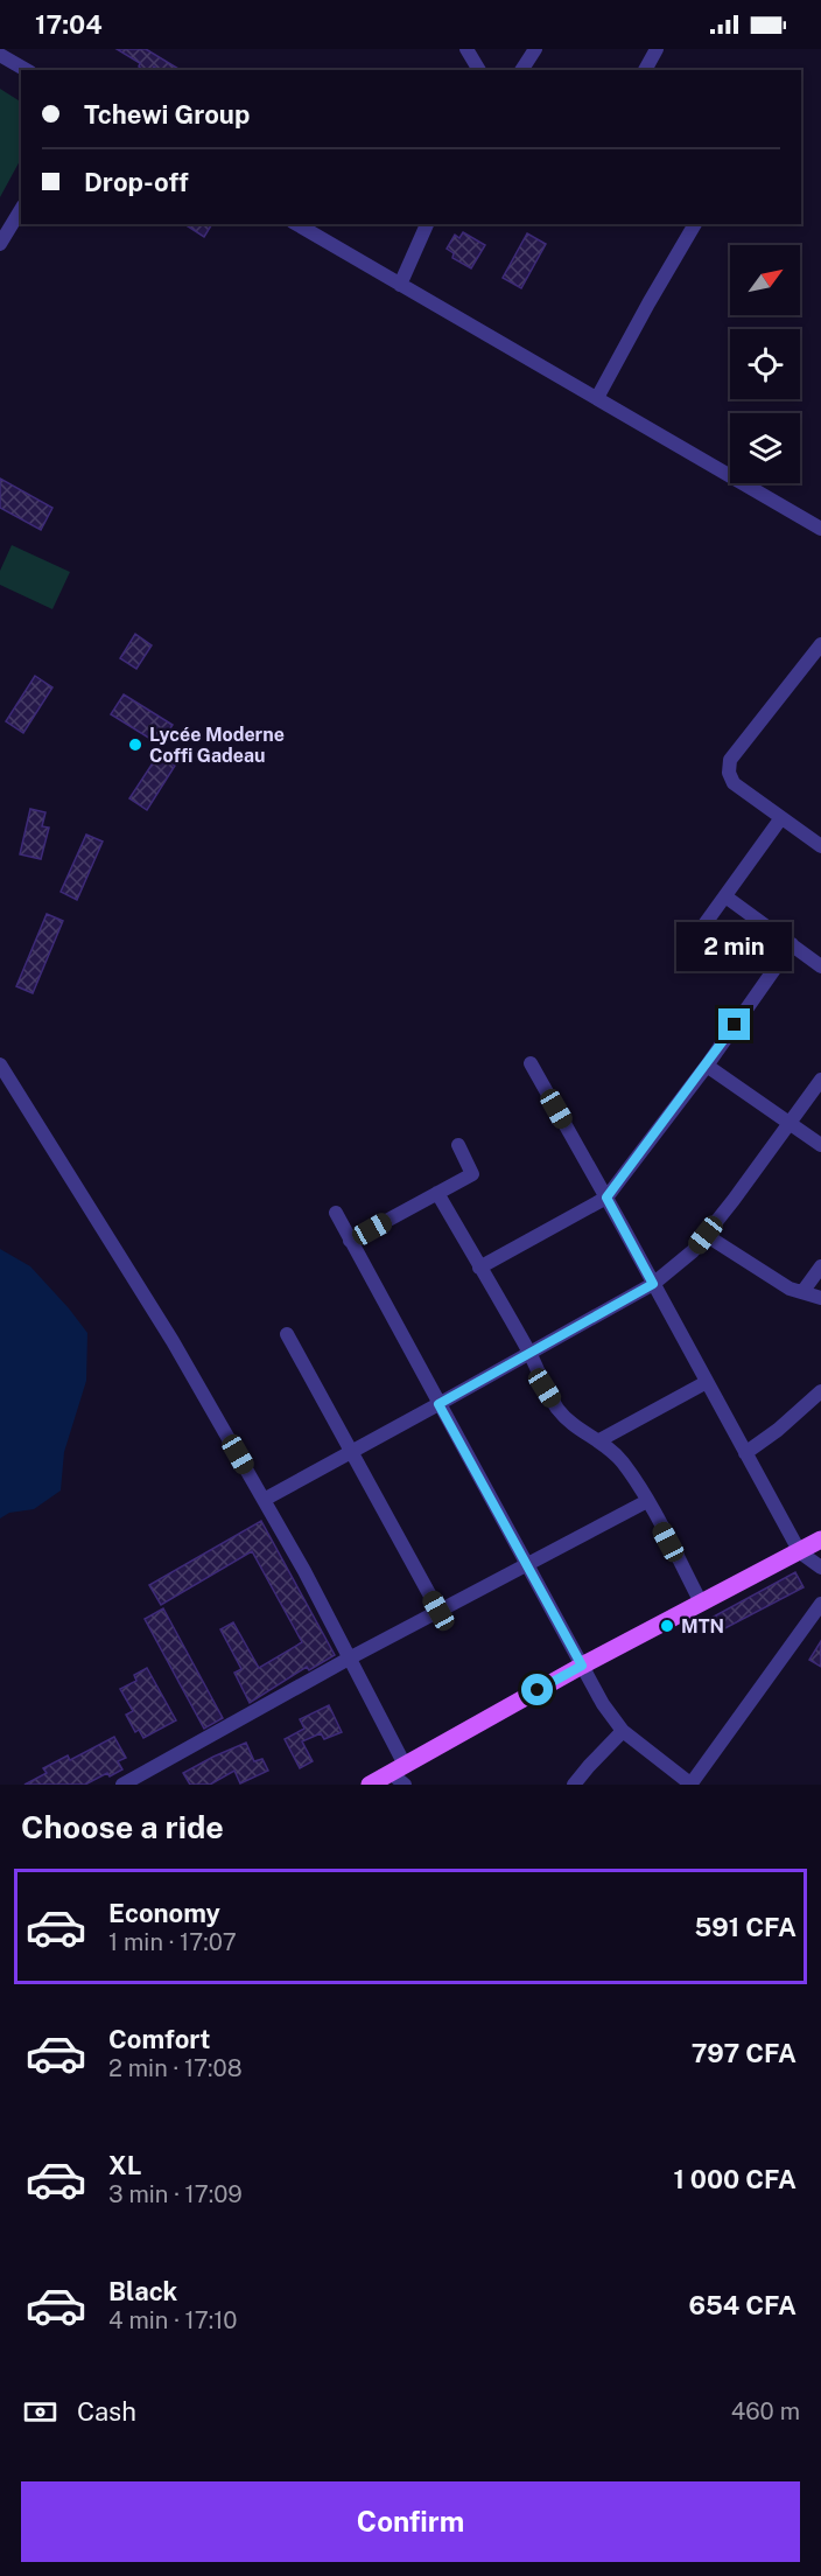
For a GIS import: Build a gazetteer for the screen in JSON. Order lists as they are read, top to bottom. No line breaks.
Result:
{"places":["Lycée Moderne Coffi Gadeau","MTN"],"north":"top right","page":{"status":"17:04","banner":["Tchewi Group","Drop-off"],"bubble":"2 min","heading":"Choose a ride","list":[{"name":"Economy","note":"1 min · 17:07","value":"591 CFA"},{"name":"Comfort","note":"2 min · 17:08","value":"797 CFA"},{"name":"XL","note":"3 min · 17:09","value":"1 000 CFA"},{"name":"Black","note":"4 min · 17:10","value":"654 CFA"}],"pay":["Cash","460 m"],"buttons":"Confirm"}}
